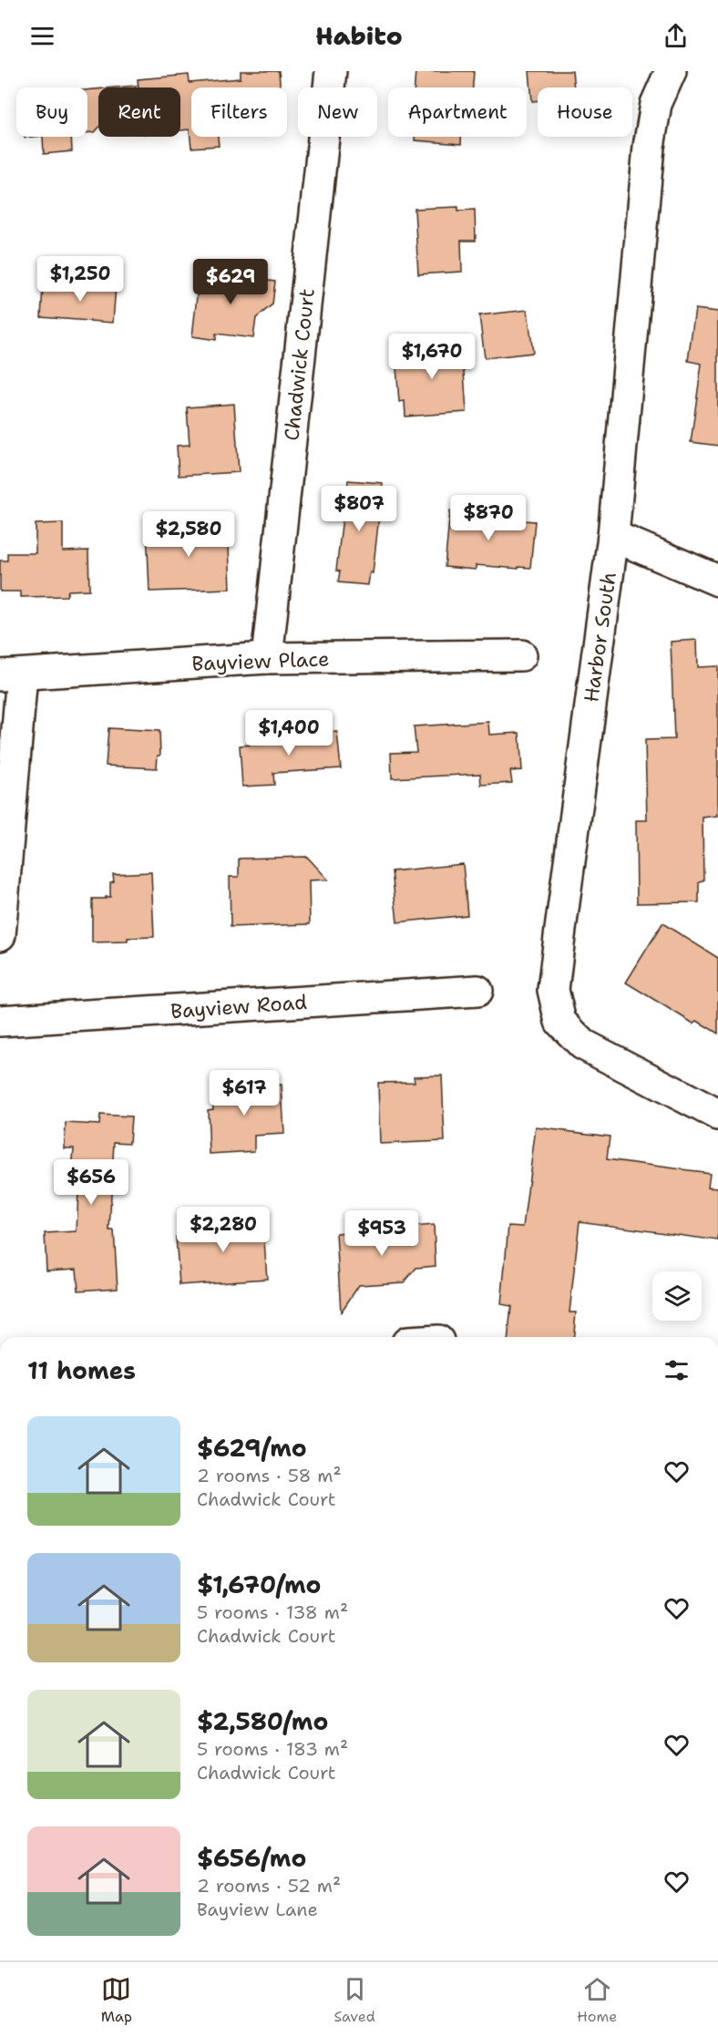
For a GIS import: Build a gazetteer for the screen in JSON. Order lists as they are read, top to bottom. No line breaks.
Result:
{"streets":{"street":["Chadwick Court","Harbor South","Bayview Place","Bayview Road"]},"crossings":[["Chadwick Court","Bayview Place"]],"page":{"header":"Habito","chip":["Buy","Rent","Filters","New","Apartment","House"],"price":["$1,250","$629","$1,670","$807","$870","$2,580","$1,400","$617","$656","$2,280","$953"],"heading":"11 homes","list":[{"name":"$629/mo","note":"2 rooms · 58 m² · Chadwick Court"},{"name":"$1,670/mo","note":"5 rooms · 138 m² · Chadwick Court"},{"name":"$2,580/mo","note":"5 rooms · 183 m² · Chadwick Court"},{"name":"$656/mo","note":"2 rooms · 52 m² · Bayview Lane"}],"tabs":["Map","Saved","Home"]}}
